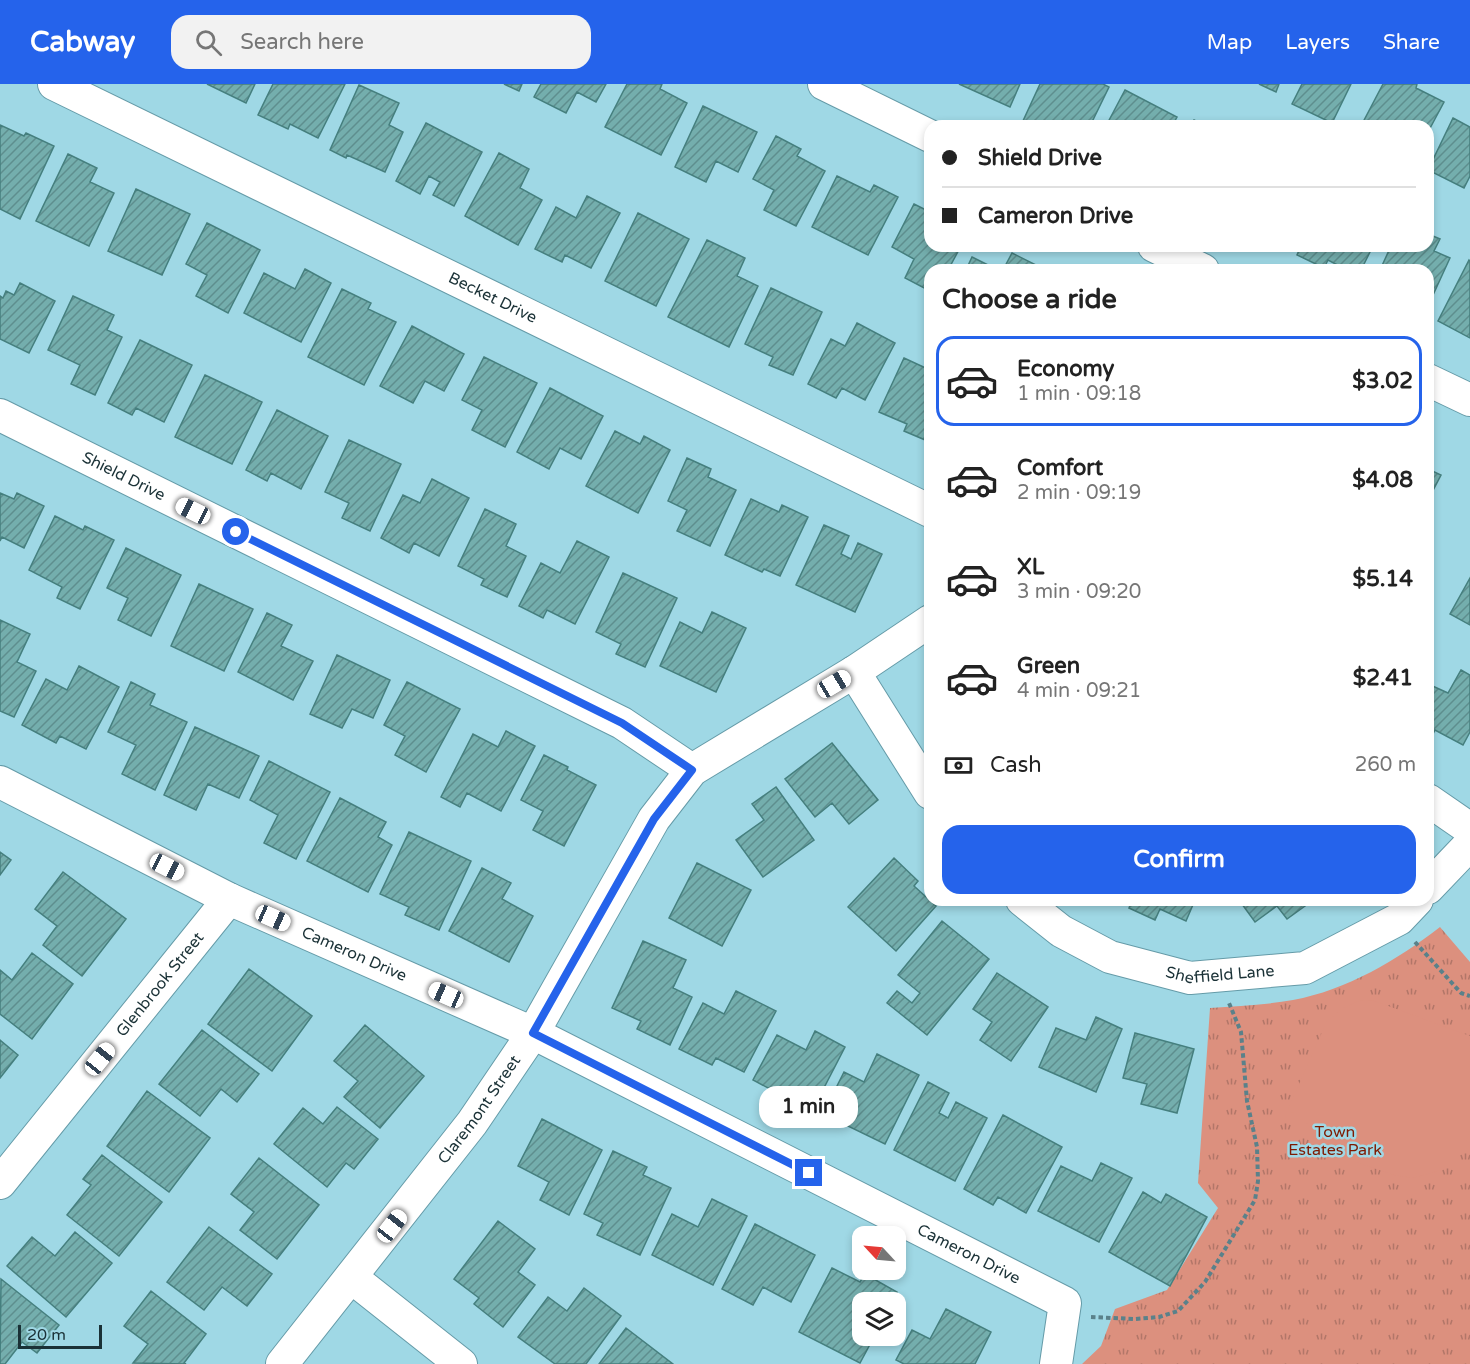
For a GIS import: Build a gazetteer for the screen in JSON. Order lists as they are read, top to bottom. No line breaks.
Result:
{"streets":{"street":["Becket Drive","Shield Drive","Cameron Drive","Sheffield Lane","Glenbrook Street","Claremont Street"]},"crossings":[["Shield Drive","Claremont Street"],["Cameron Drive","Glenbrook Street"],["Cameron Drive","Claremont Street"]],"parks":["Town Estates Park"],"scale_bar":"20 m","north":"top left","page":{"header":"Cabway","search":"Search here","nav":["Map","Layers","Share"],"banner":["Shield Drive","Cameron Drive"],"heading":"Choose a ride","list":[{"name":"Economy","note":"1 min · 09:18","value":"$3.02"},{"name":"Comfort","note":"2 min · 09:19","value":"$4.08"},{"name":"XL","note":"3 min · 09:20","value":"$5.14"},{"name":"Green","note":"4 min · 09:21","value":"$2.41"}],"pay":["Cash","260 m"],"buttons":"Confirm","bubble":"1 min","scale":"20 m"}}
